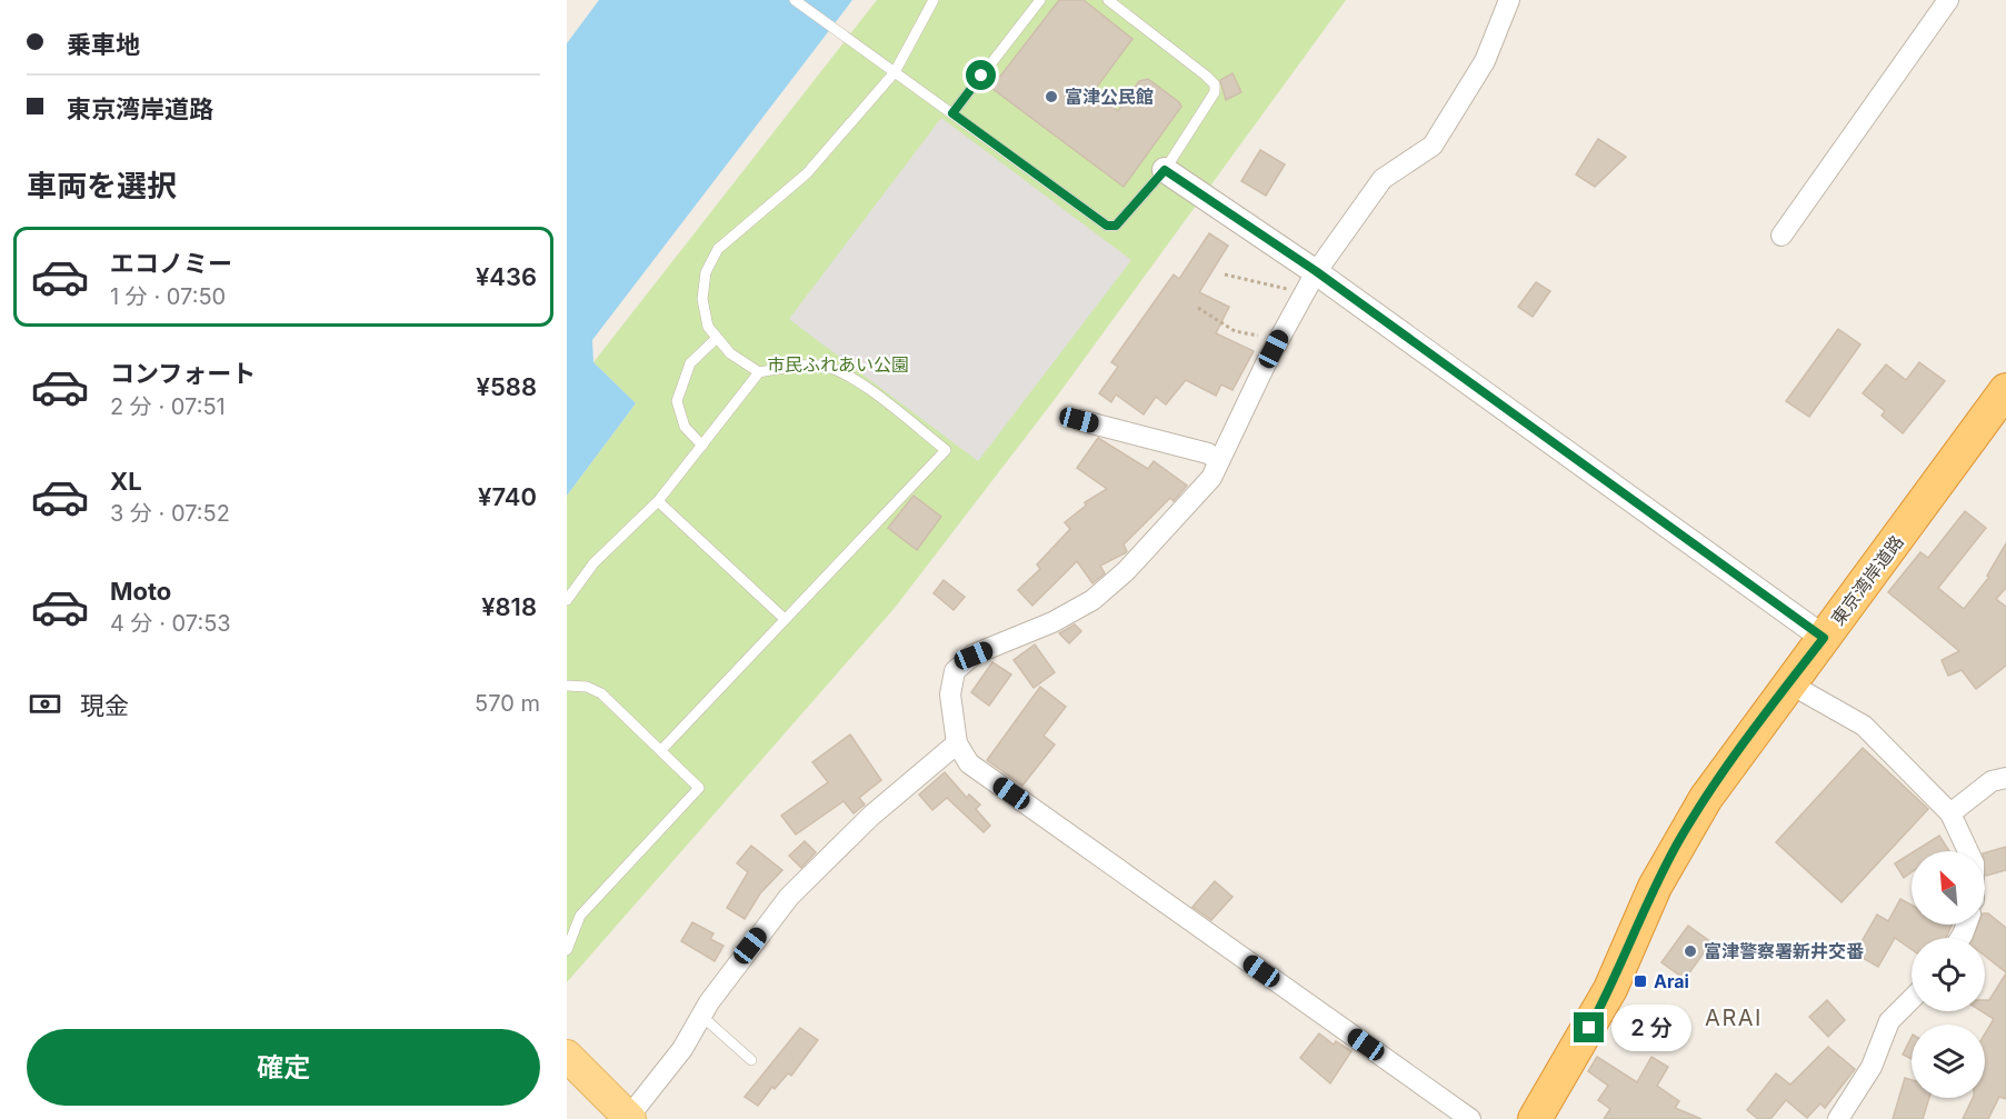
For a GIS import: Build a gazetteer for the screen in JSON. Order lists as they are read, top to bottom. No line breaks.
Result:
{"streets":{"highway":["東京湾岸道路"]},"districts":["ARAI"],"parks":["市民ふれあい公園"],"places":{"other":["富津公民館","富津警察署新井交番"],"transit":["Arai"]},"north":"top left","page":{"banner":["乗車地","東京湾岸道路"],"heading":"車両を選択","list":[{"name":"エコノミー","note":"1 分 · 07:50","value":"¥436"},{"name":"コンフォート","note":"2 分 · 07:51","value":"¥588"},{"name":"XL","note":"3 分 · 07:52","value":"¥740"},{"name":"Moto","note":"4 分 · 07:53","value":"¥818"}],"pay":["現金","570 m"],"bubble":"2 分","buttons":"確定"}}
